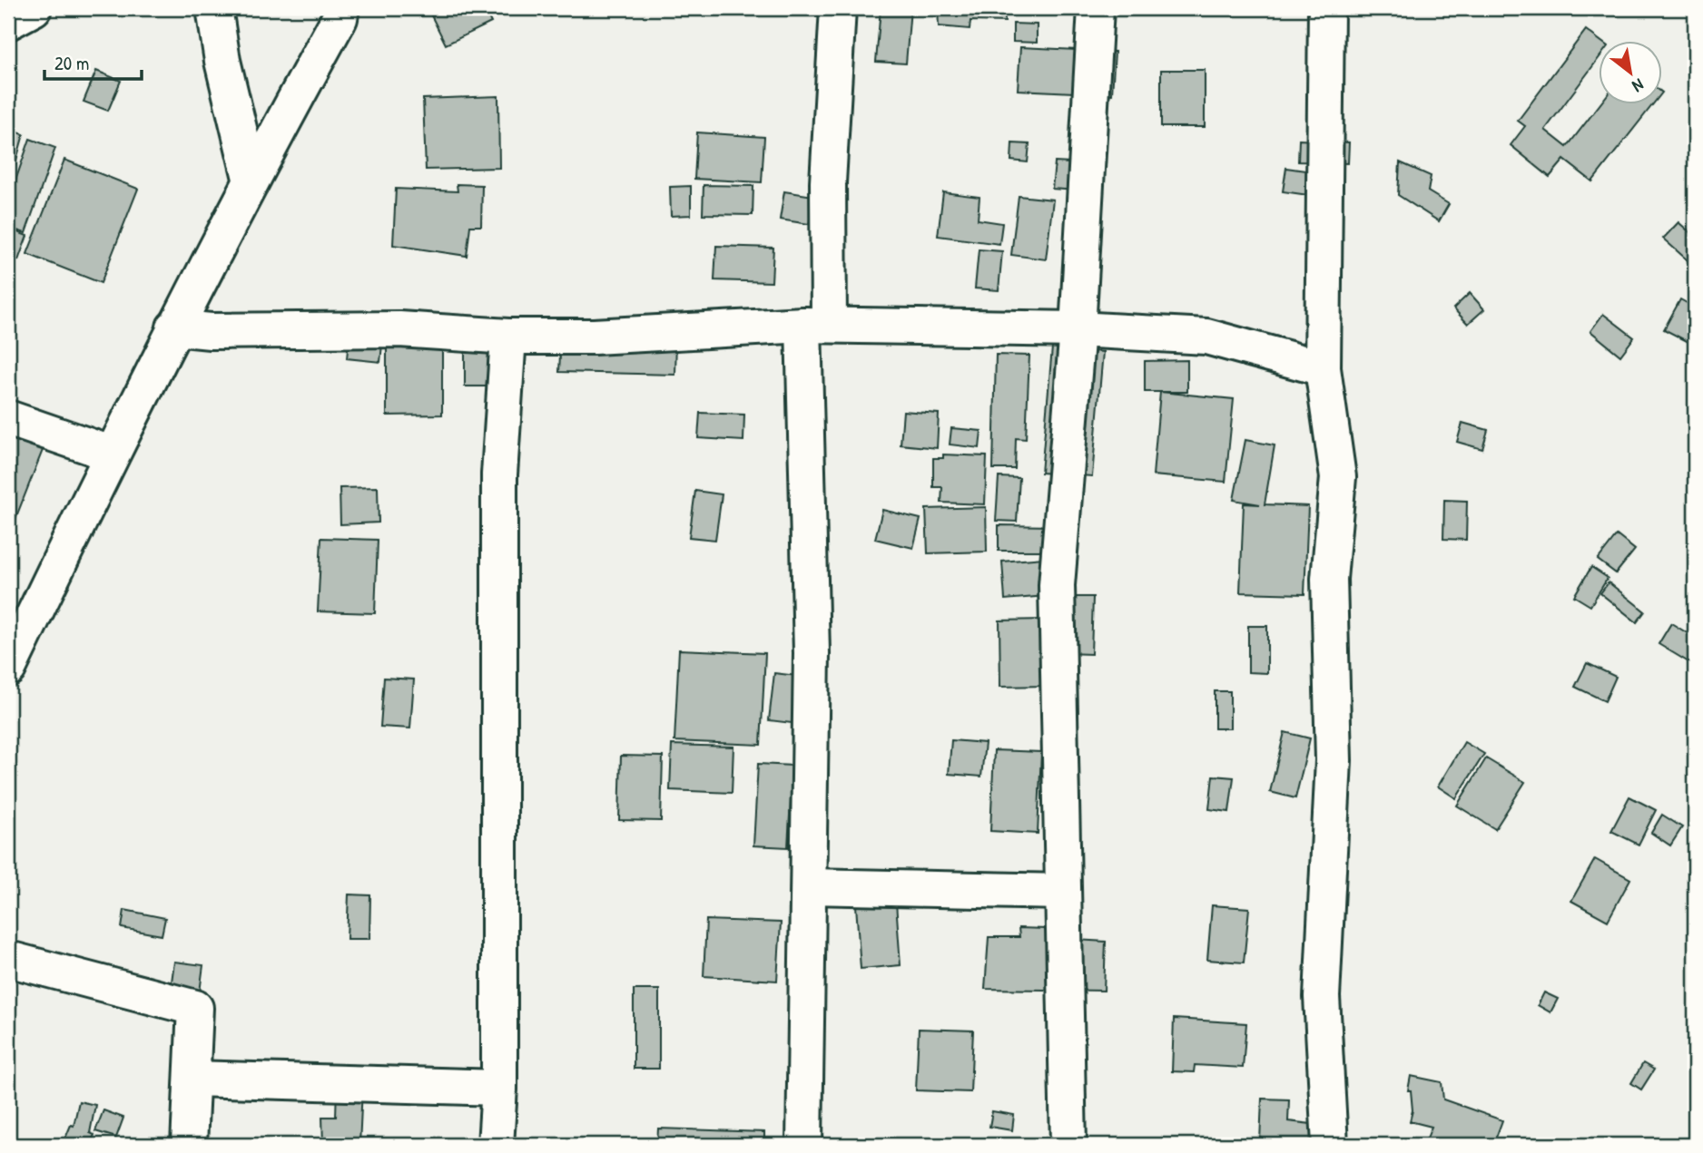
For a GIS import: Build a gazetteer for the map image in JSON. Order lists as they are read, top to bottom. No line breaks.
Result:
{"scale_bar":"20 m","north":"bottom right"}
